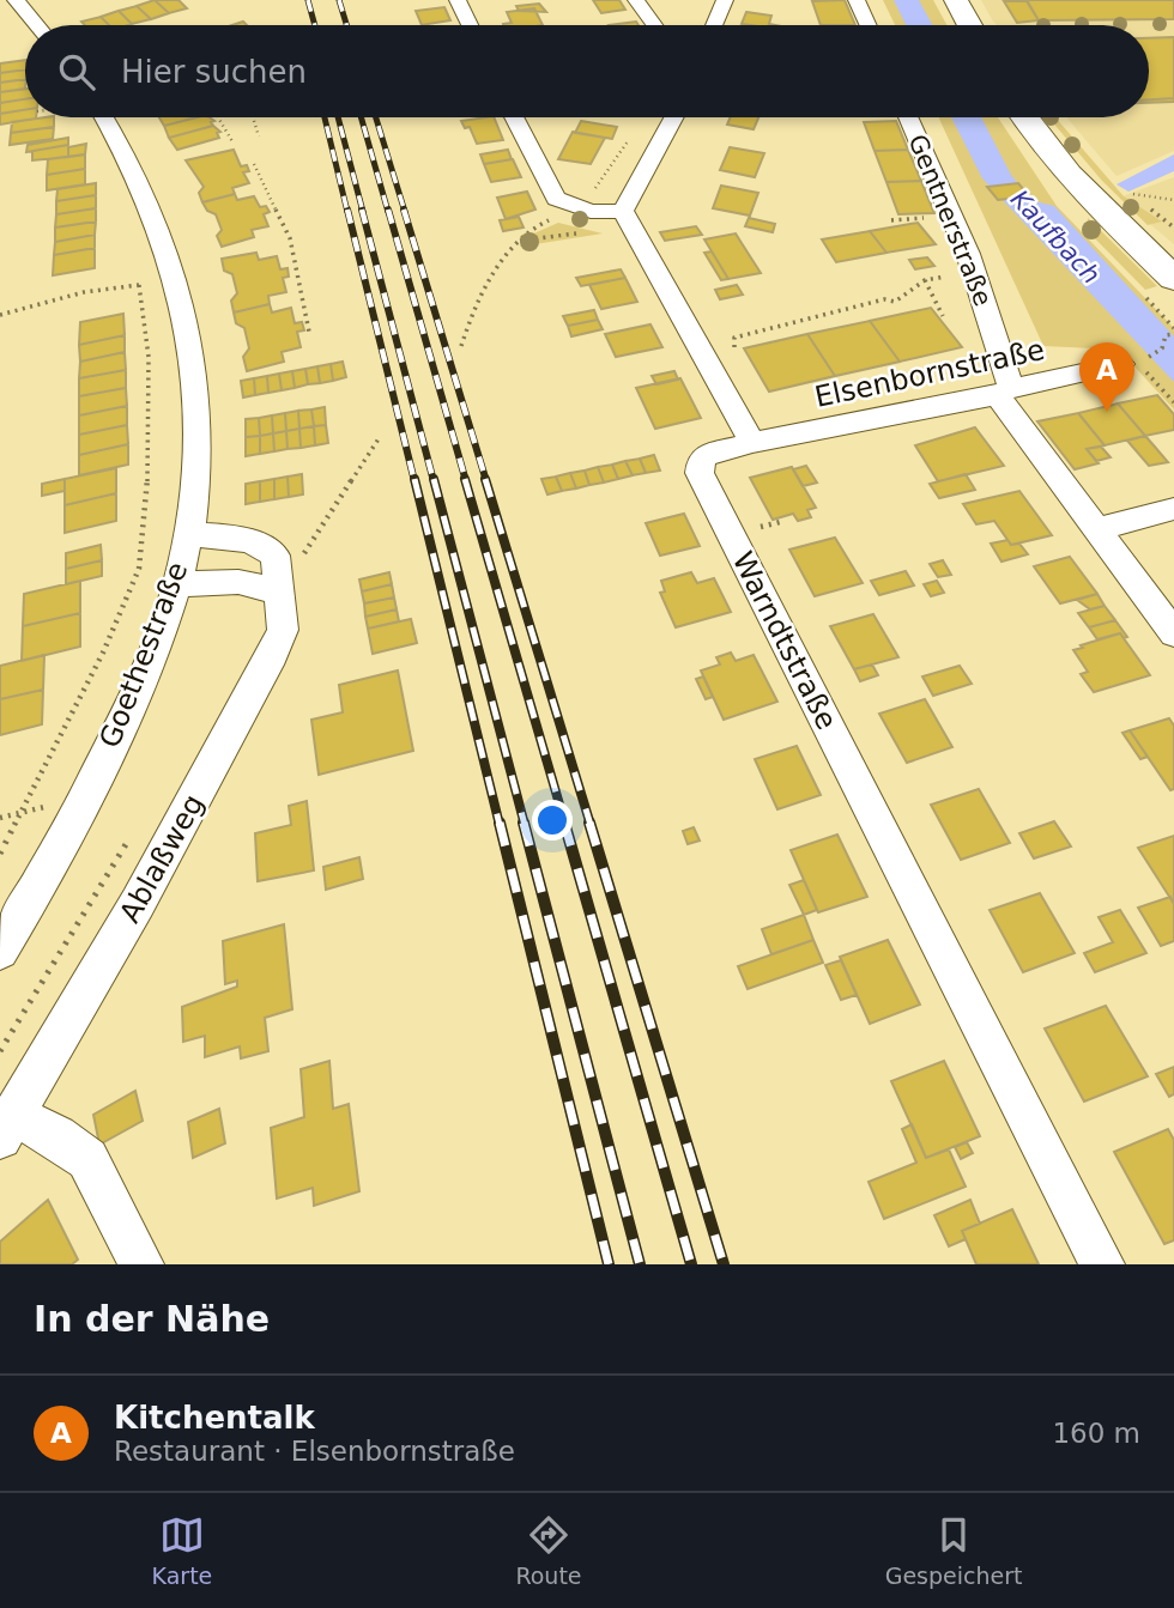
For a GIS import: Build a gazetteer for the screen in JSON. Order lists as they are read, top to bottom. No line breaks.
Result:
{"streets":{"street":["Gentnerstraße","Elsenbornstraße","Warndtstraße","Goethestraße","Ablaßweg"]},"crossings":[["Gentnerstraße","Elsenbornstraße"],["Elsenbornstraße","Warndtstraße"],["Goethestraße","Ablaßweg"]],"water":["Kaufbach"],"page":{"search":"Hier suchen","pins":"A","heading":"In der Nähe","list":[{"mark":"A","name":"Kitchentalk","note":"Restaurant · Elsenbornstraße","value":"160 m"}],"nav":["Karte","Route","Gespeichert"]}}
